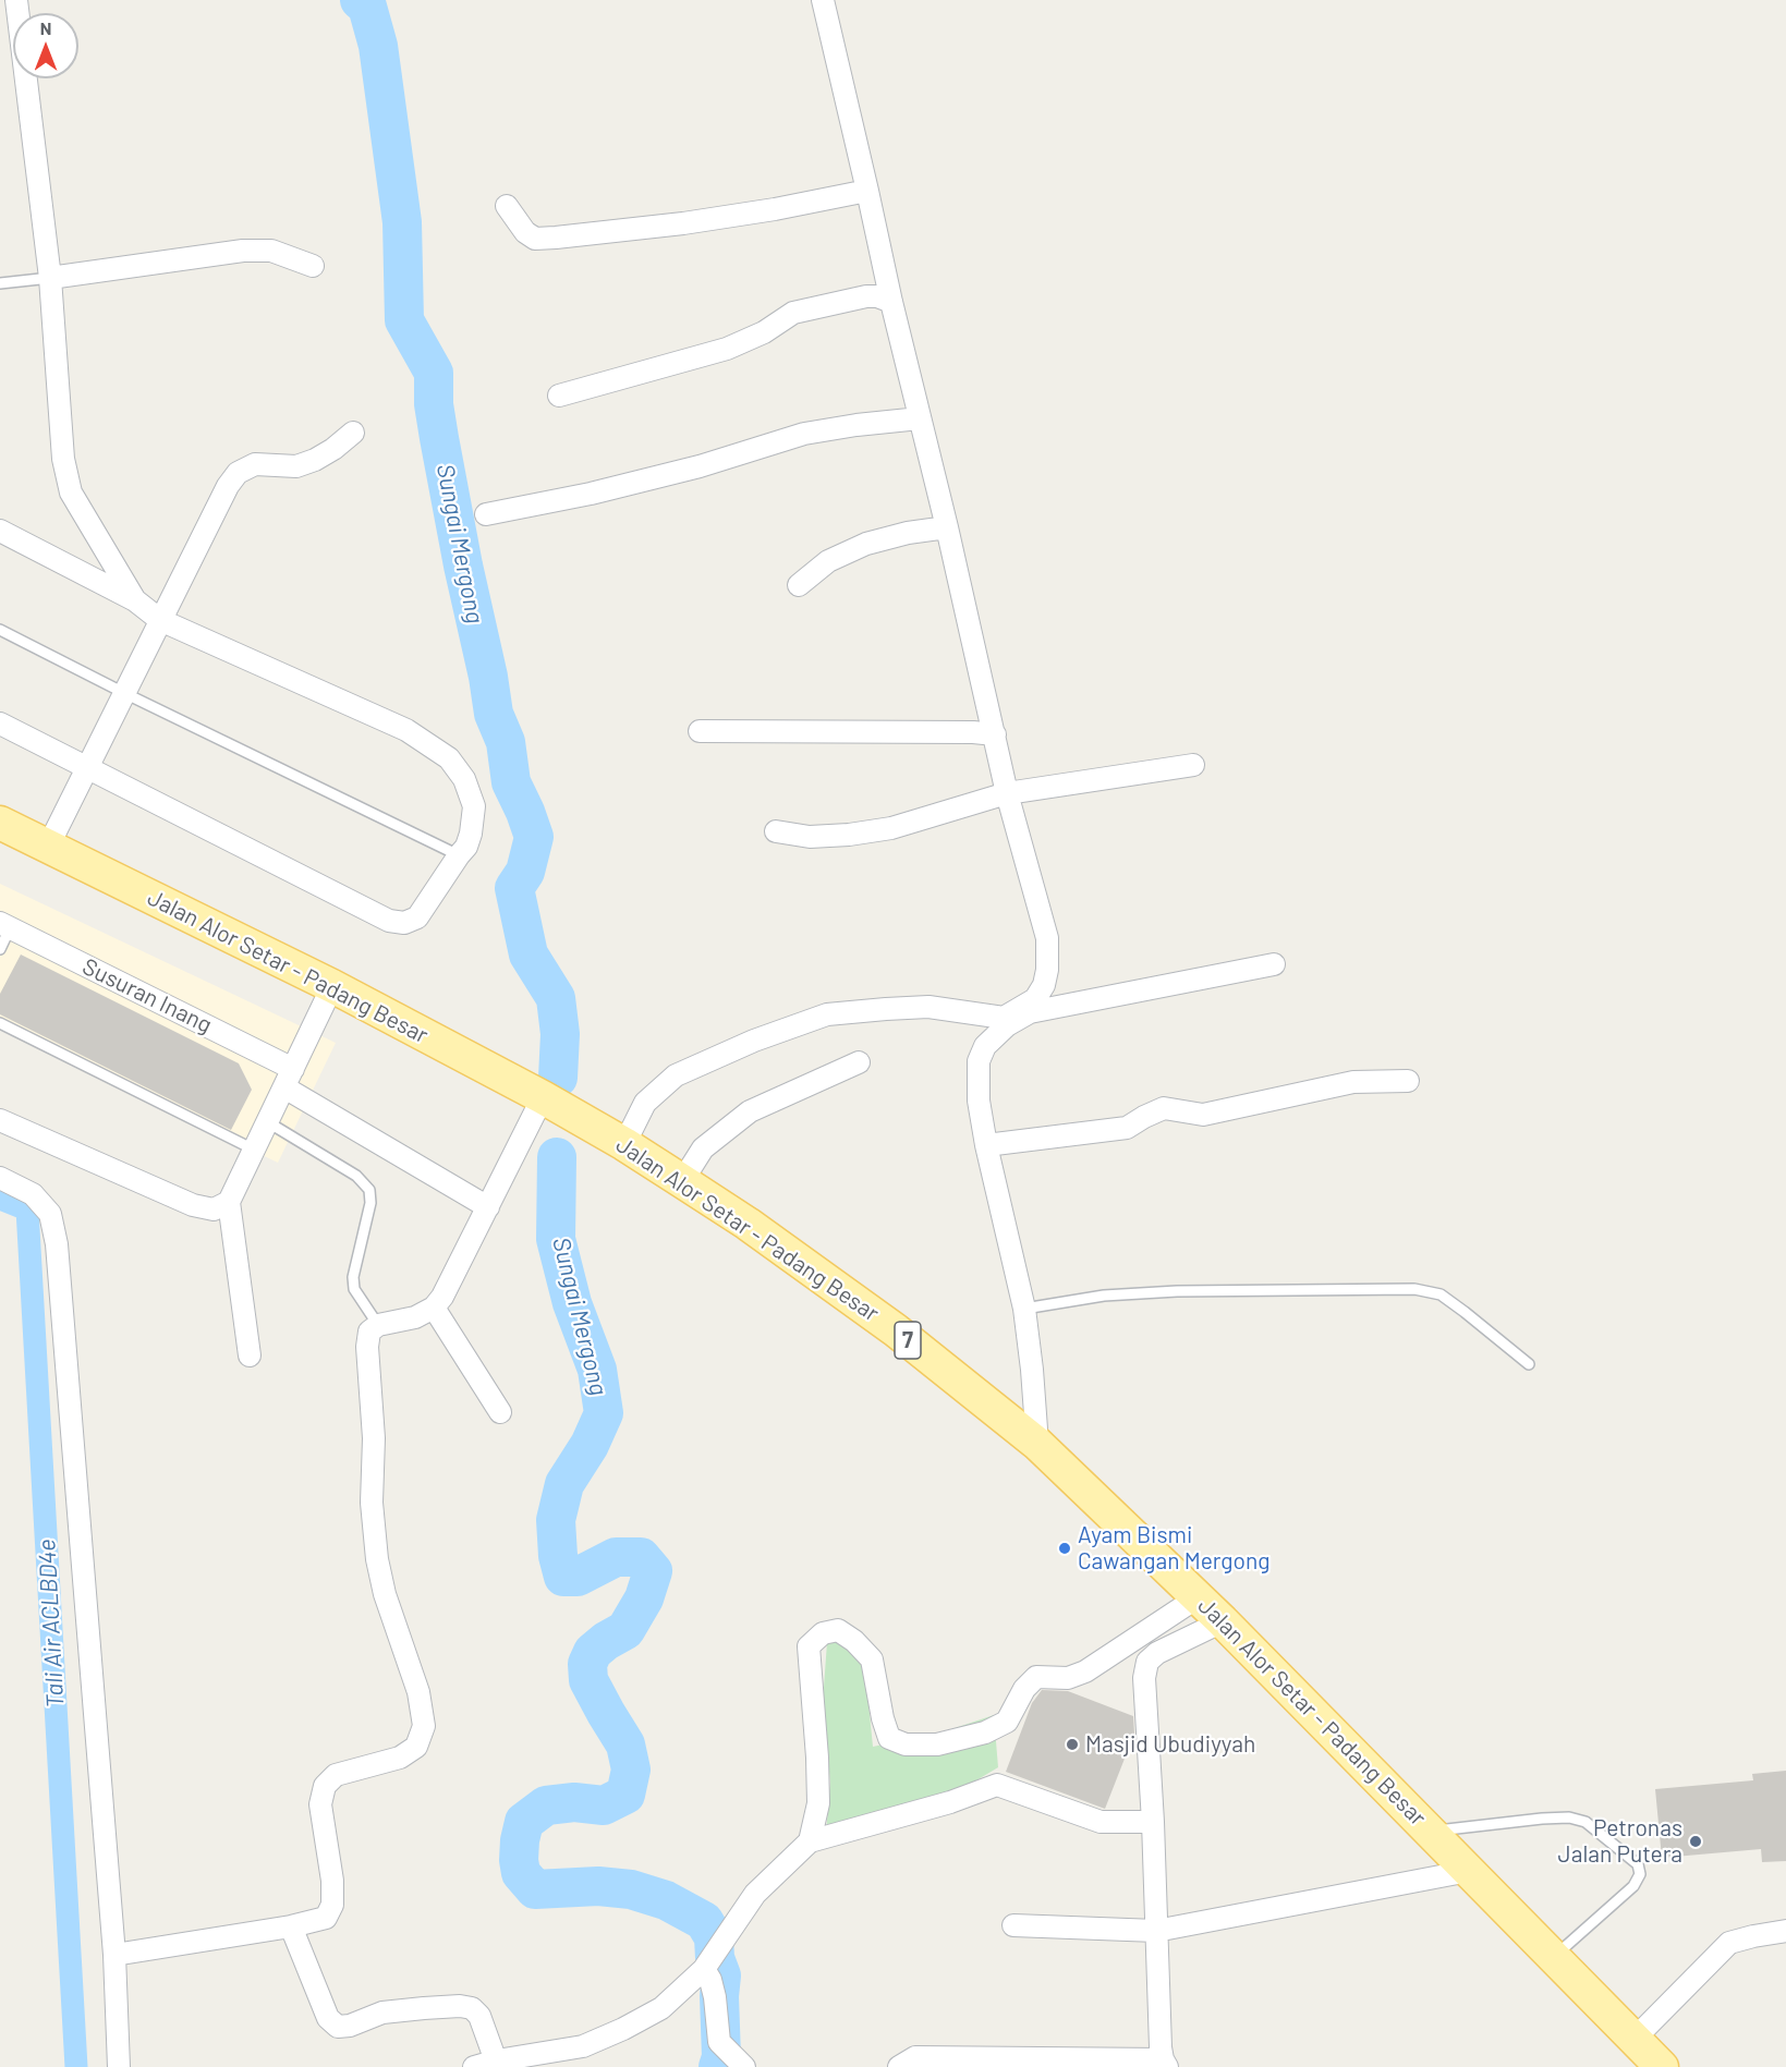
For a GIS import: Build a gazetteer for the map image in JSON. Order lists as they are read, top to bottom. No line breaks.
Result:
{"streets":{"main road":["Jalan Alor Setar - Padang Besar","7"],"street":["Susuran Inang"]},"water":["Sungai Mergong","Tali Air ACLBD4e"],"places":["Ayam Bismi Cawangan Mergong","Masjid Ubudiyyah","Petronas Jalan Putera"],"north":"top"}
